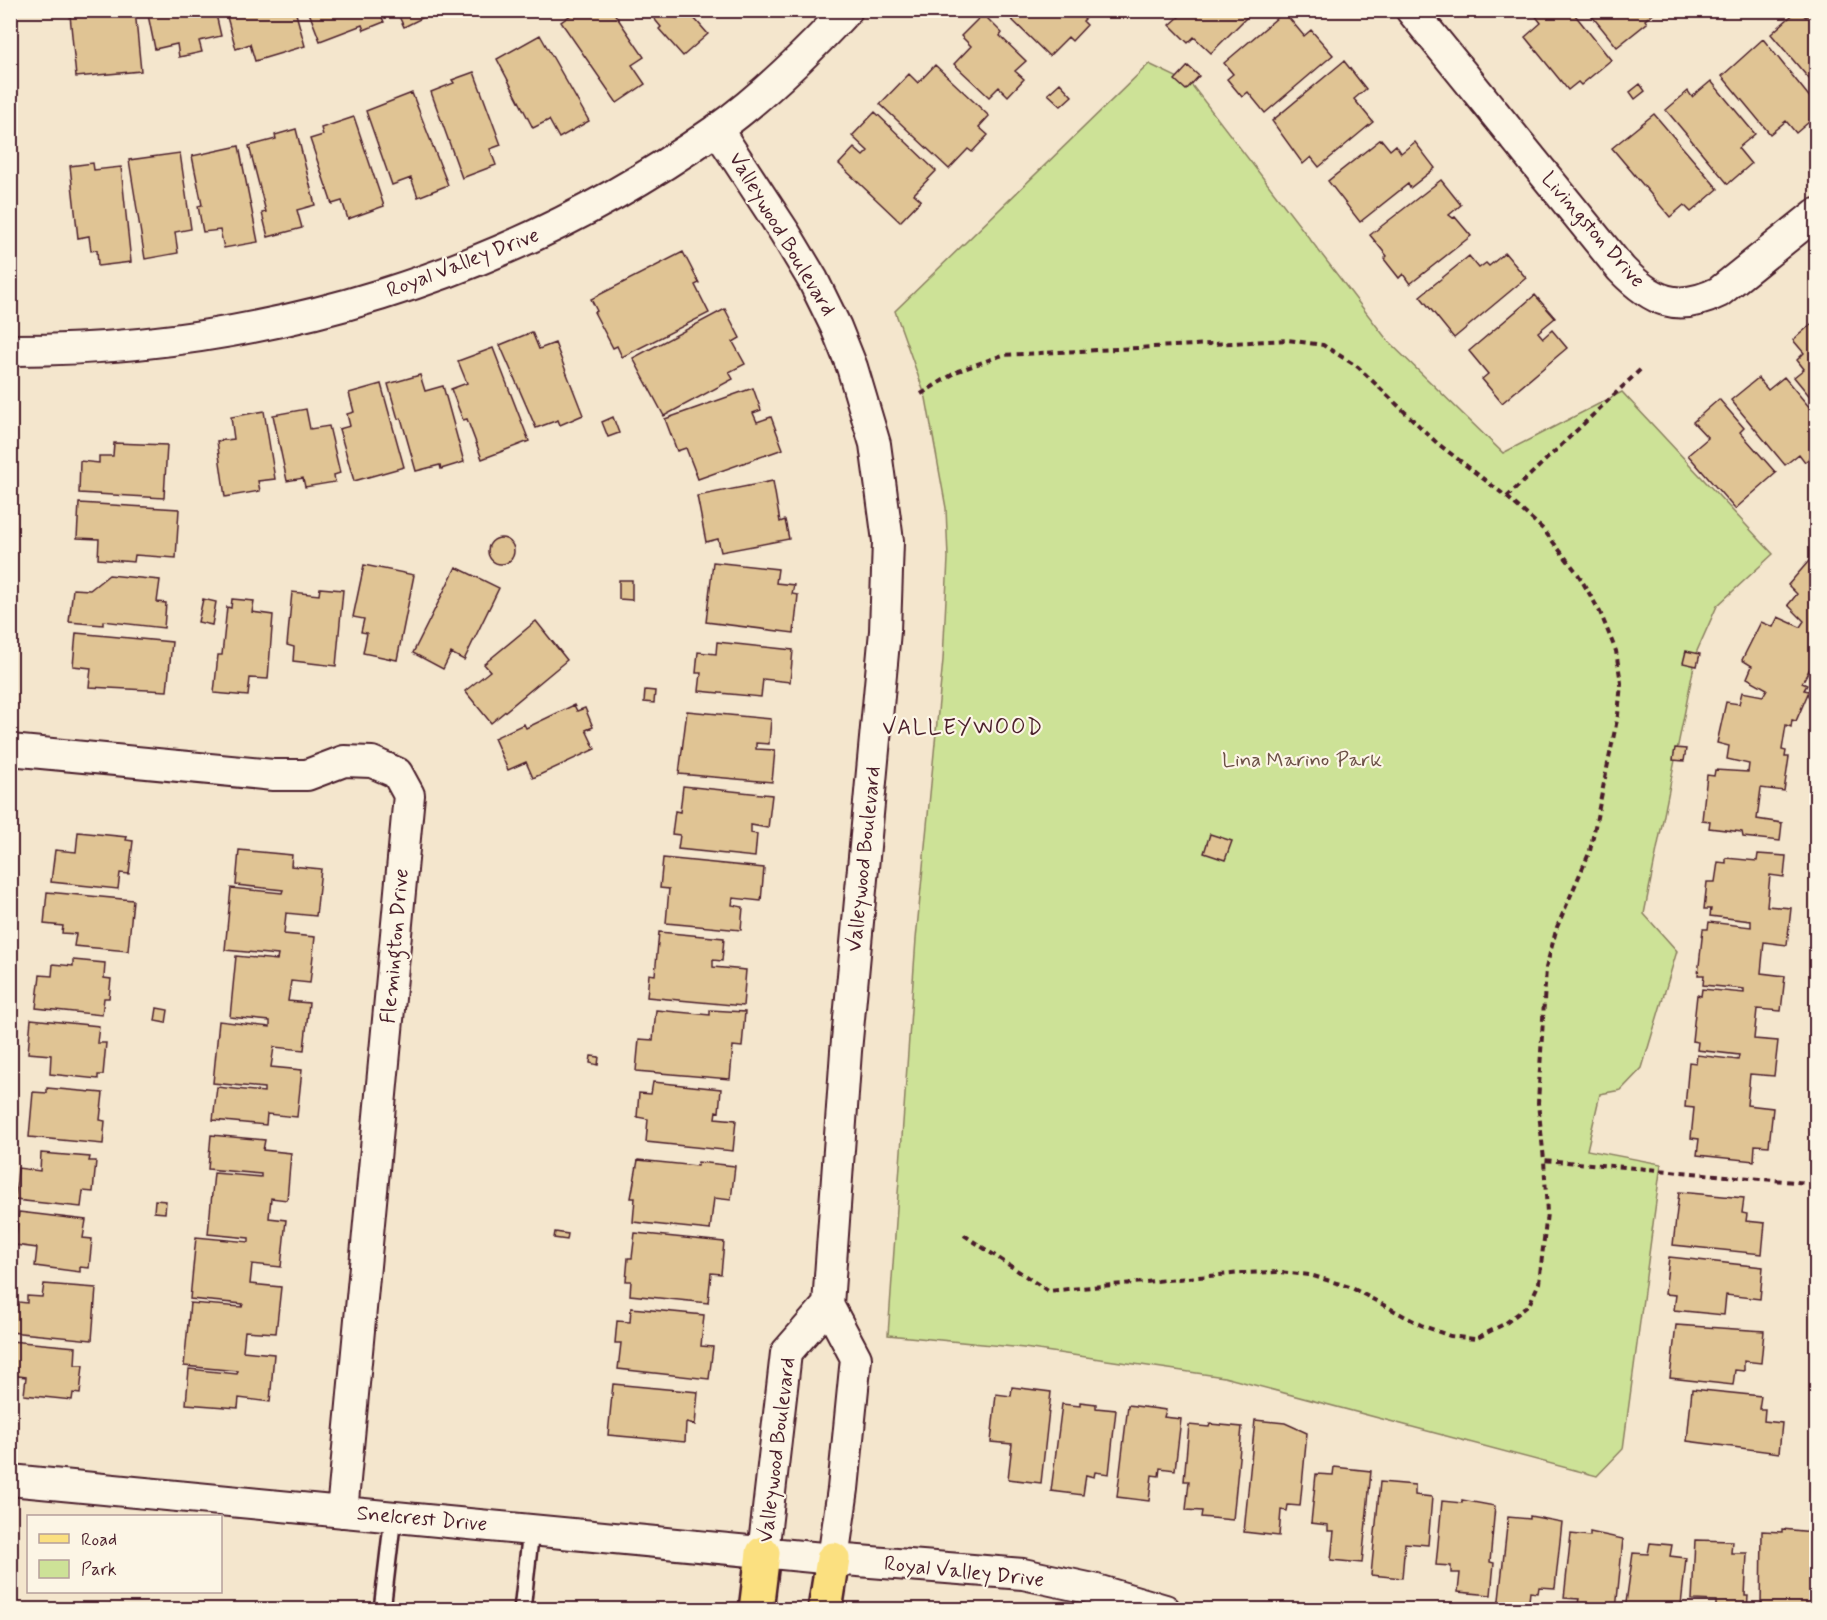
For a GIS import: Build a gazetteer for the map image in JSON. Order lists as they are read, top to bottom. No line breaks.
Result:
{"streets":{"main road":["Valleywood Boulevard"],"street":["Livingston Drive","Royal Valley Drive","Flemington Drive","Snelcrest Drive"]},"crossings":[["Valleywood Boulevard","Royal Valley Drive"],["Valleywood Boulevard","Snelcrest Drive"],["Royal Valley Drive","Snelcrest Drive"],["Flemington Drive","Snelcrest Drive"]],"districts":["VALLEYWOOD"],"parks":["Lina Marino Park"],"legend":["Road","Park"]}
